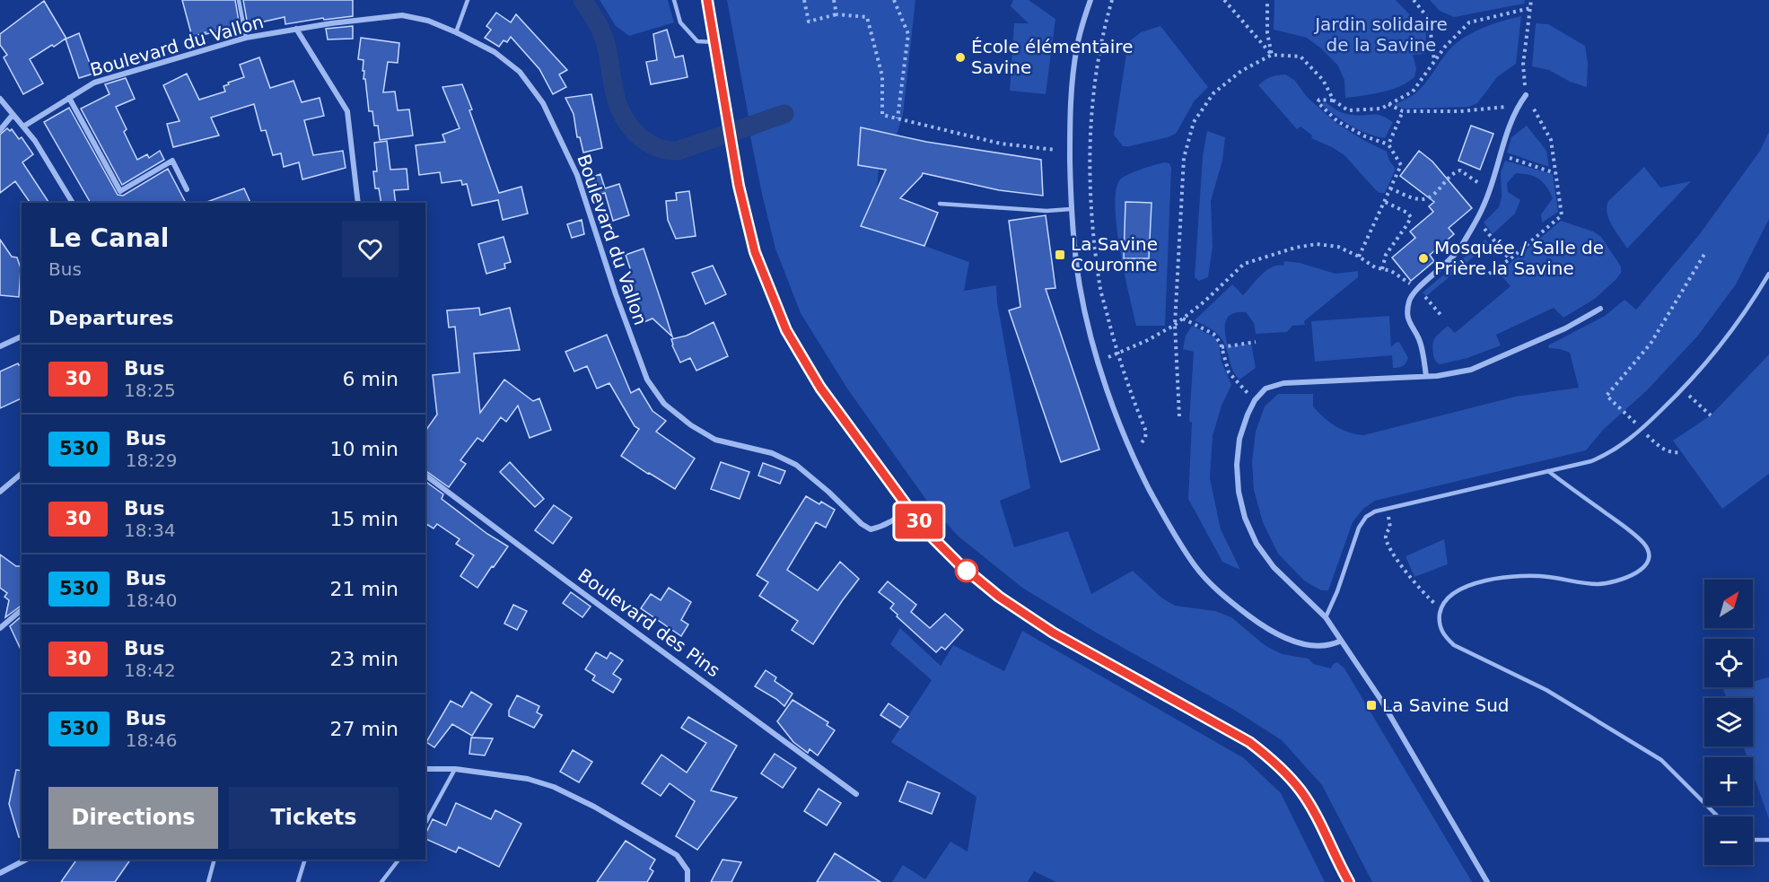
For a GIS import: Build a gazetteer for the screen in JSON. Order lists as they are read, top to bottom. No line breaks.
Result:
{"streets":{"street":["Boulevard du Vallon","Boulevard des Pins"]},"parks":["Jardin solidaire de la Savine"],"places":{"other":["École élémentaire Savine","Mosquée / Salle de Prière la Savine"],"transit":["La Savine Couronne","La Savine Sud"]},"lines":["bus line 30"],"north":"top right","page":{"on_map":"30","heading":[["Le Canal","Bus"],"Departures"],"list":[{"mark":"30","name":"Bus","note":"18:25","value":"6 min"},{"mark":"530","name":"Bus","note":"18:29","value":"10 min"},{"mark":"30","name":"Bus","note":"18:34","value":"15 min"},{"mark":"530","name":"Bus","note":"18:40","value":"21 min"},{"mark":"30","name":"Bus","note":"18:42","value":"23 min"},{"mark":"530","name":"Bus","note":"18:46","value":"27 min"}],"map_buttons":["+","−"],"buttons":["Directions","Tickets"]}}
